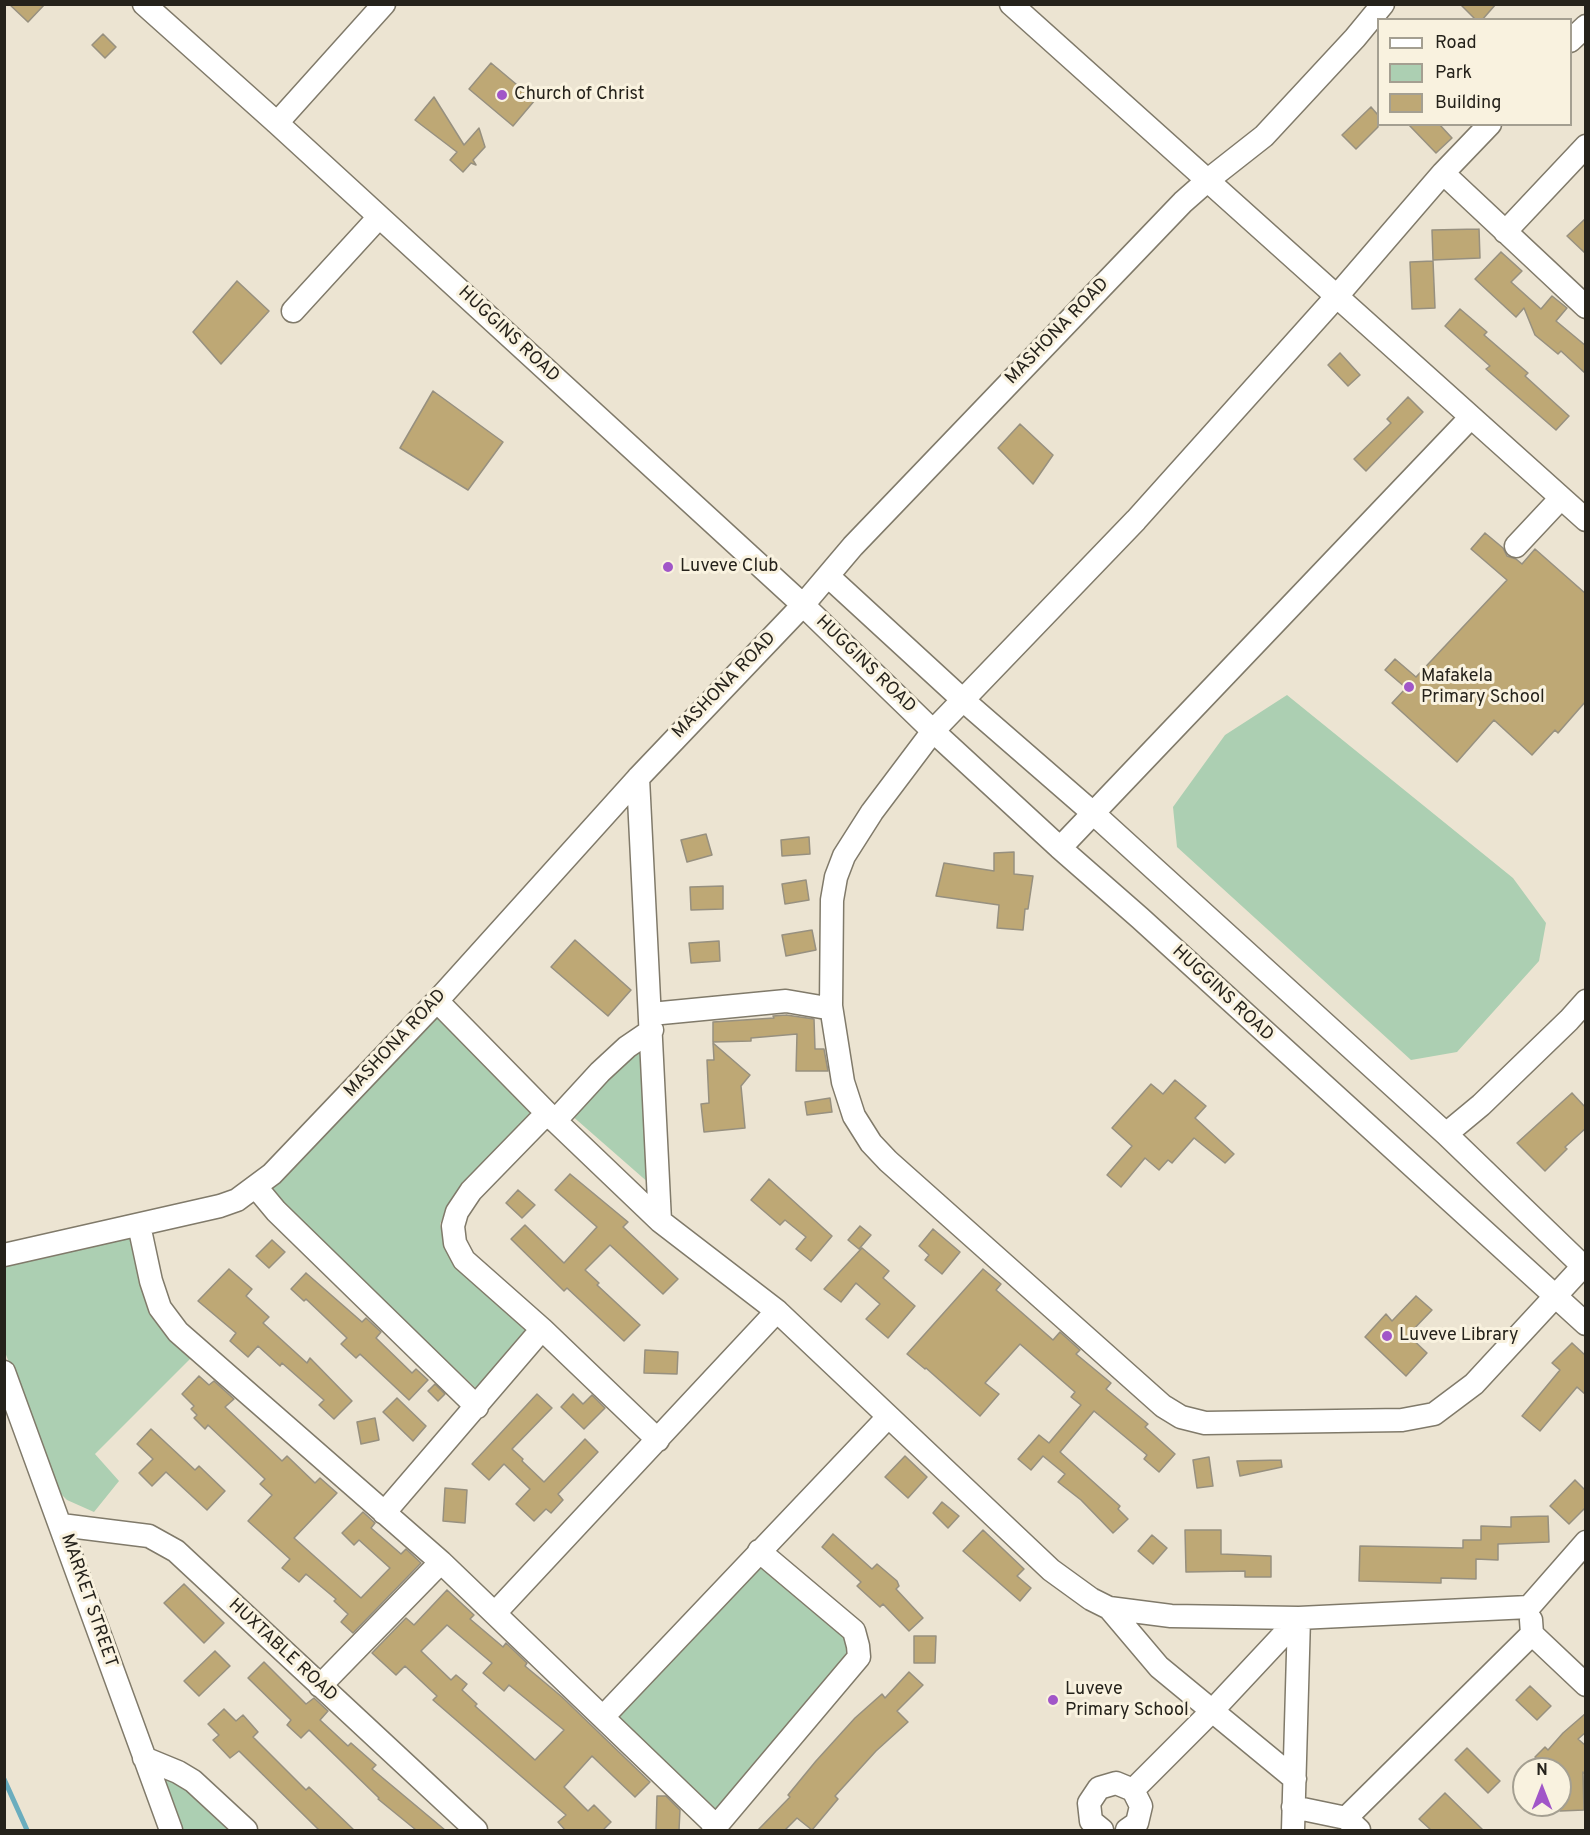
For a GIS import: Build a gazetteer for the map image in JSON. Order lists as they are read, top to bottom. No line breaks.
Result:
{"streets":{"street":["MASHONA ROAD","HUGGINS ROAD","MARKET STREET","HUXTABLE ROAD"]},"crossings":[["MASHONA ROAD","HUGGINS ROAD"],["MARKET STREET","HUXTABLE ROAD"]],"places":["Church of Christ","Luveve Club","Mafakela Primary School","Luveve Library","Luveve Primary School"],"legend":["Road","Park","Building"],"north":"top"}
